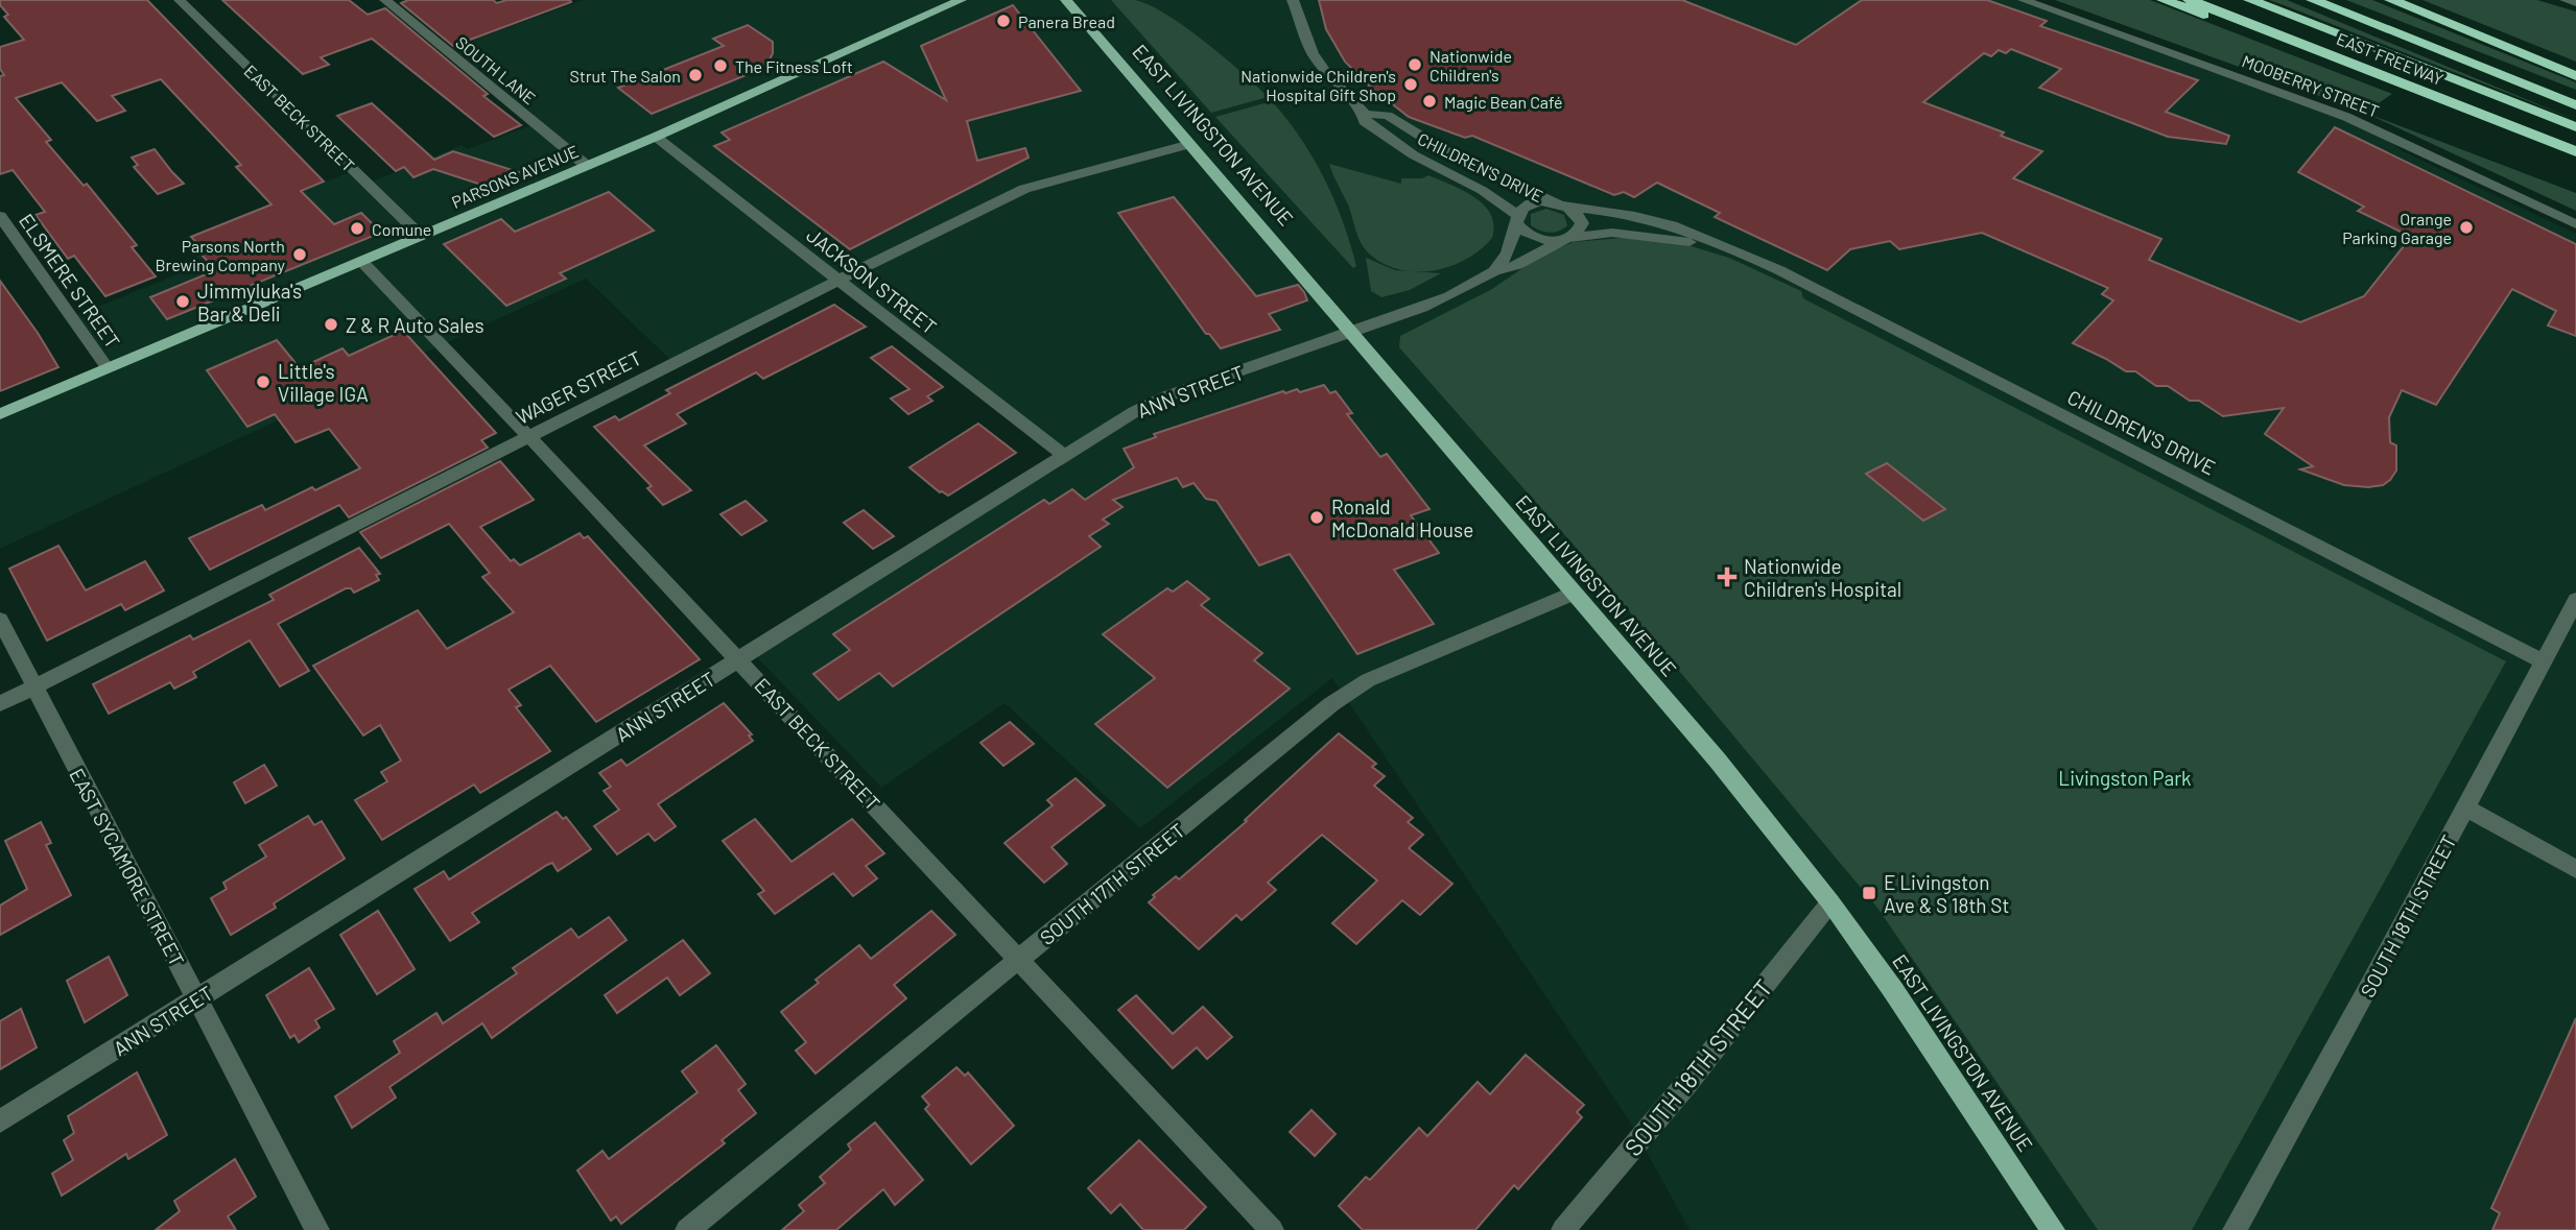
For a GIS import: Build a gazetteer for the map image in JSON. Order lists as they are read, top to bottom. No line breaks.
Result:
{"streets":{"highway":["EAST FREEWAY"],"main road":["EAST LIVINGSTON AVENUE","PARSONS AVENUE"],"street":["SOUTH LANE","MOOBERRY STREET","EAST BECK STREET","CHILDREN'S DRIVE","ELSMERE STREET","JACKSON STREET","WAGER STREET","ANN STREET","EAST SYCAMORE STREET","SOUTH 17TH STREET","SOUTH 18TH STREET"]},"crossings":[["SOUTH LANE","PARSONS AVENUE"],["EAST BECK STREET","PARSONS AVENUE"],["EAST BECK STREET","WAGER STREET"],["EAST BECK STREET","ANN STREET"],["EAST BECK STREET","SOUTH 17TH STREET"],["EAST LIVINGSTON AVENUE","WAGER STREET"],["EAST LIVINGSTON AVENUE","ANN STREET"],["EAST LIVINGSTON AVENUE","SOUTH 17TH STREET"],["EAST LIVINGSTON AVENUE","SOUTH 18TH STREET"],["CHILDREN'S DRIVE","ANN STREET"],["CHILDREN'S DRIVE","SOUTH 18TH STREET"],["PARSONS AVENUE","ELSMERE STREET"],["PARSONS AVENUE","JACKSON STREET"],["JACKSON STREET","WAGER STREET"],["JACKSON STREET","ANN STREET"],["WAGER STREET","EAST SYCAMORE STREET"],["ANN STREET","EAST SYCAMORE STREET"]],"parks":["Livingston Park"],"places":{"other":["Panera Bread","Nationwide Children's","The Fitness Loft","Strut The Salon","Nationwide Children's Hospital Gift Shop","Magic Bean Café","Orange Parking Garage","Comune","Parsons North Brewing Company","Jimmyluka's Bar & Deli","Z & R Auto Sales","Little's Village IGA","Ronald McDonald House"],"health":["Nationwide Children's Hospital"],"transit":["E Livingston Ave & S 18th St"]}}
